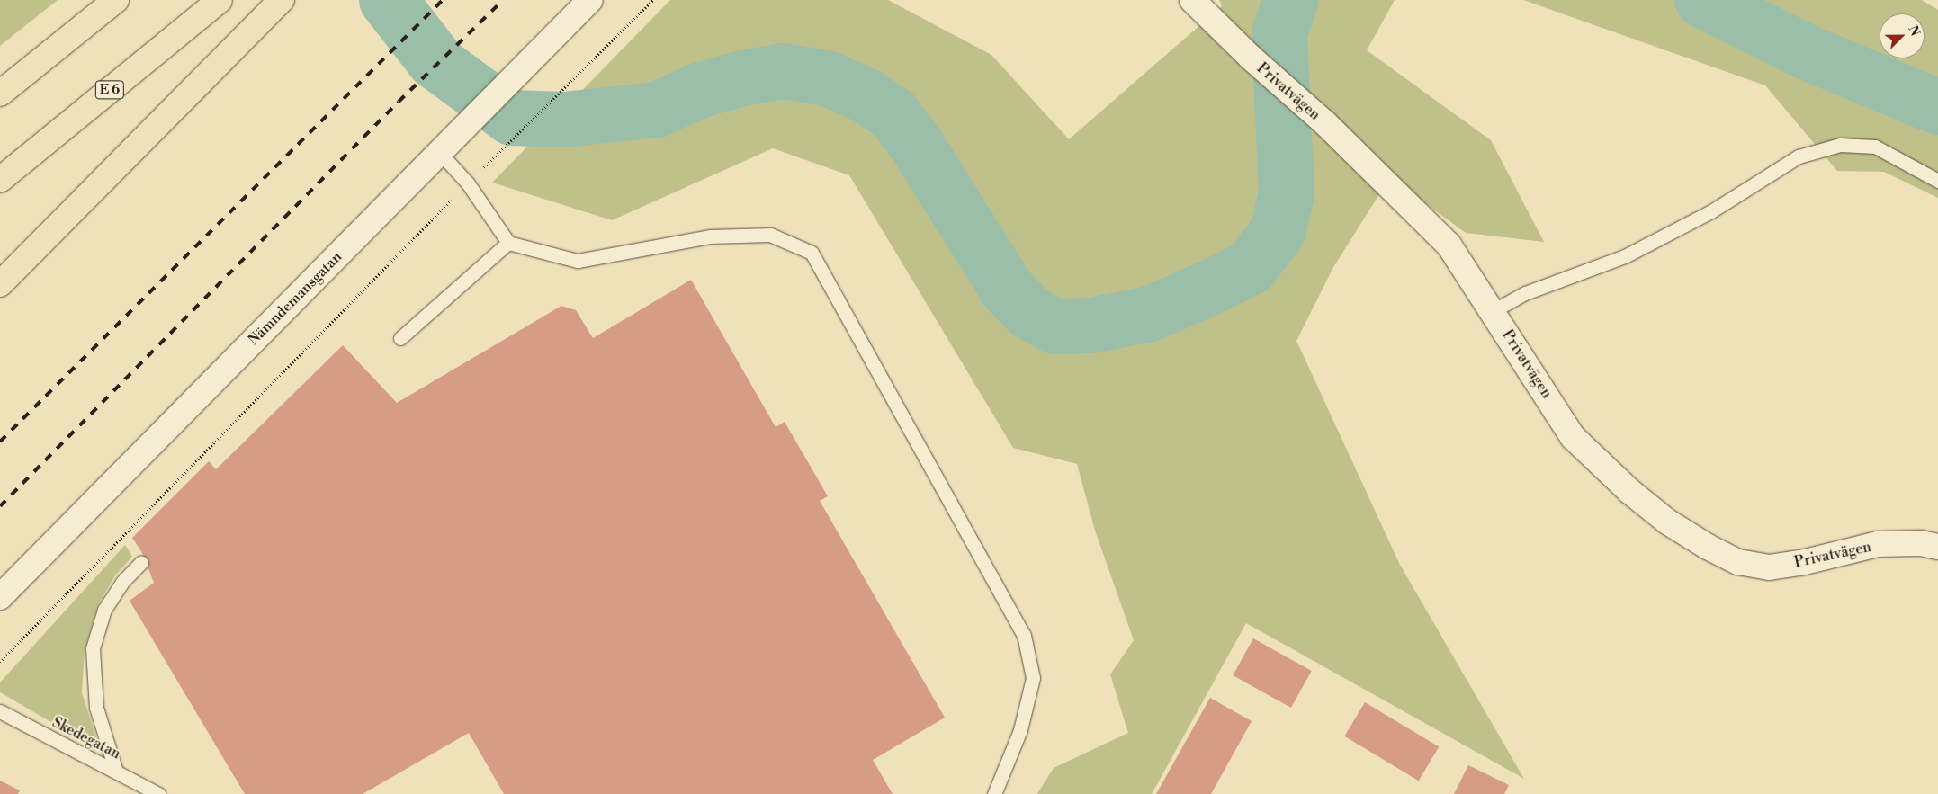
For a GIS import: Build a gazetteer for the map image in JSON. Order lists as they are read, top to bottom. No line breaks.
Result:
{"streets":{"highway":["E 6"],"street":["Privatvägen","Nämndemansgatan"],"lane":["Skedegatan"]},"north":"top right"}
